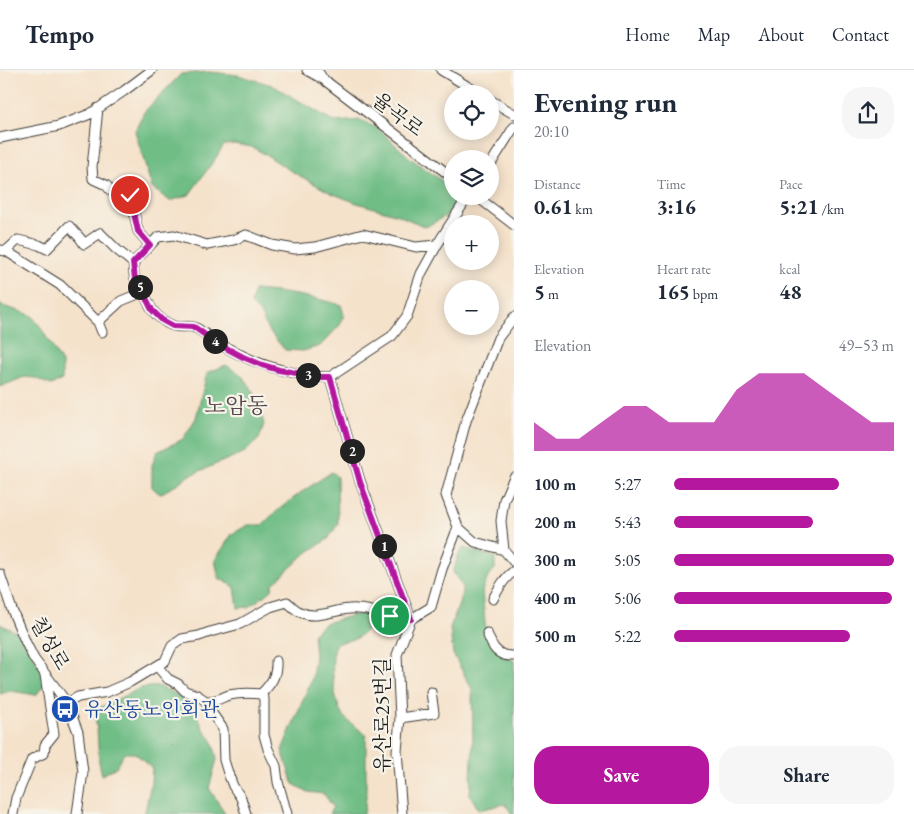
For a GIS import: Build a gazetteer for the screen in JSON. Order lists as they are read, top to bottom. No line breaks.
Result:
{"streets":{"street":["율곡로","칠성로","유산로25번길"]},"districts":["노암동"],"places":{"bus stop":["유산동노인회관"]},"page":{"header":"Tempo","nav":["Home","Map","About","Contact"],"heading":["Evening run","20:10"],"map_buttons":["+","−"],"stats":[["Distance","0.61 km"],["Time","3:16"],["Pace","5:21 /km"],["Elevation","5 m"],["Heart rate","165 bpm"],["kcal","48"]],"pins":["5","4","3","2","1"],"chart":["Elevation","49–53 m"],"list":[{"name":"100 m","note":"5:27"},{"name":"200 m","note":"5:43"},{"name":"300 m","note":"5:05"},{"name":"400 m","note":"5:06"},{"name":"500 m","note":"5:22"}],"buttons":["Save","Share"]}}
